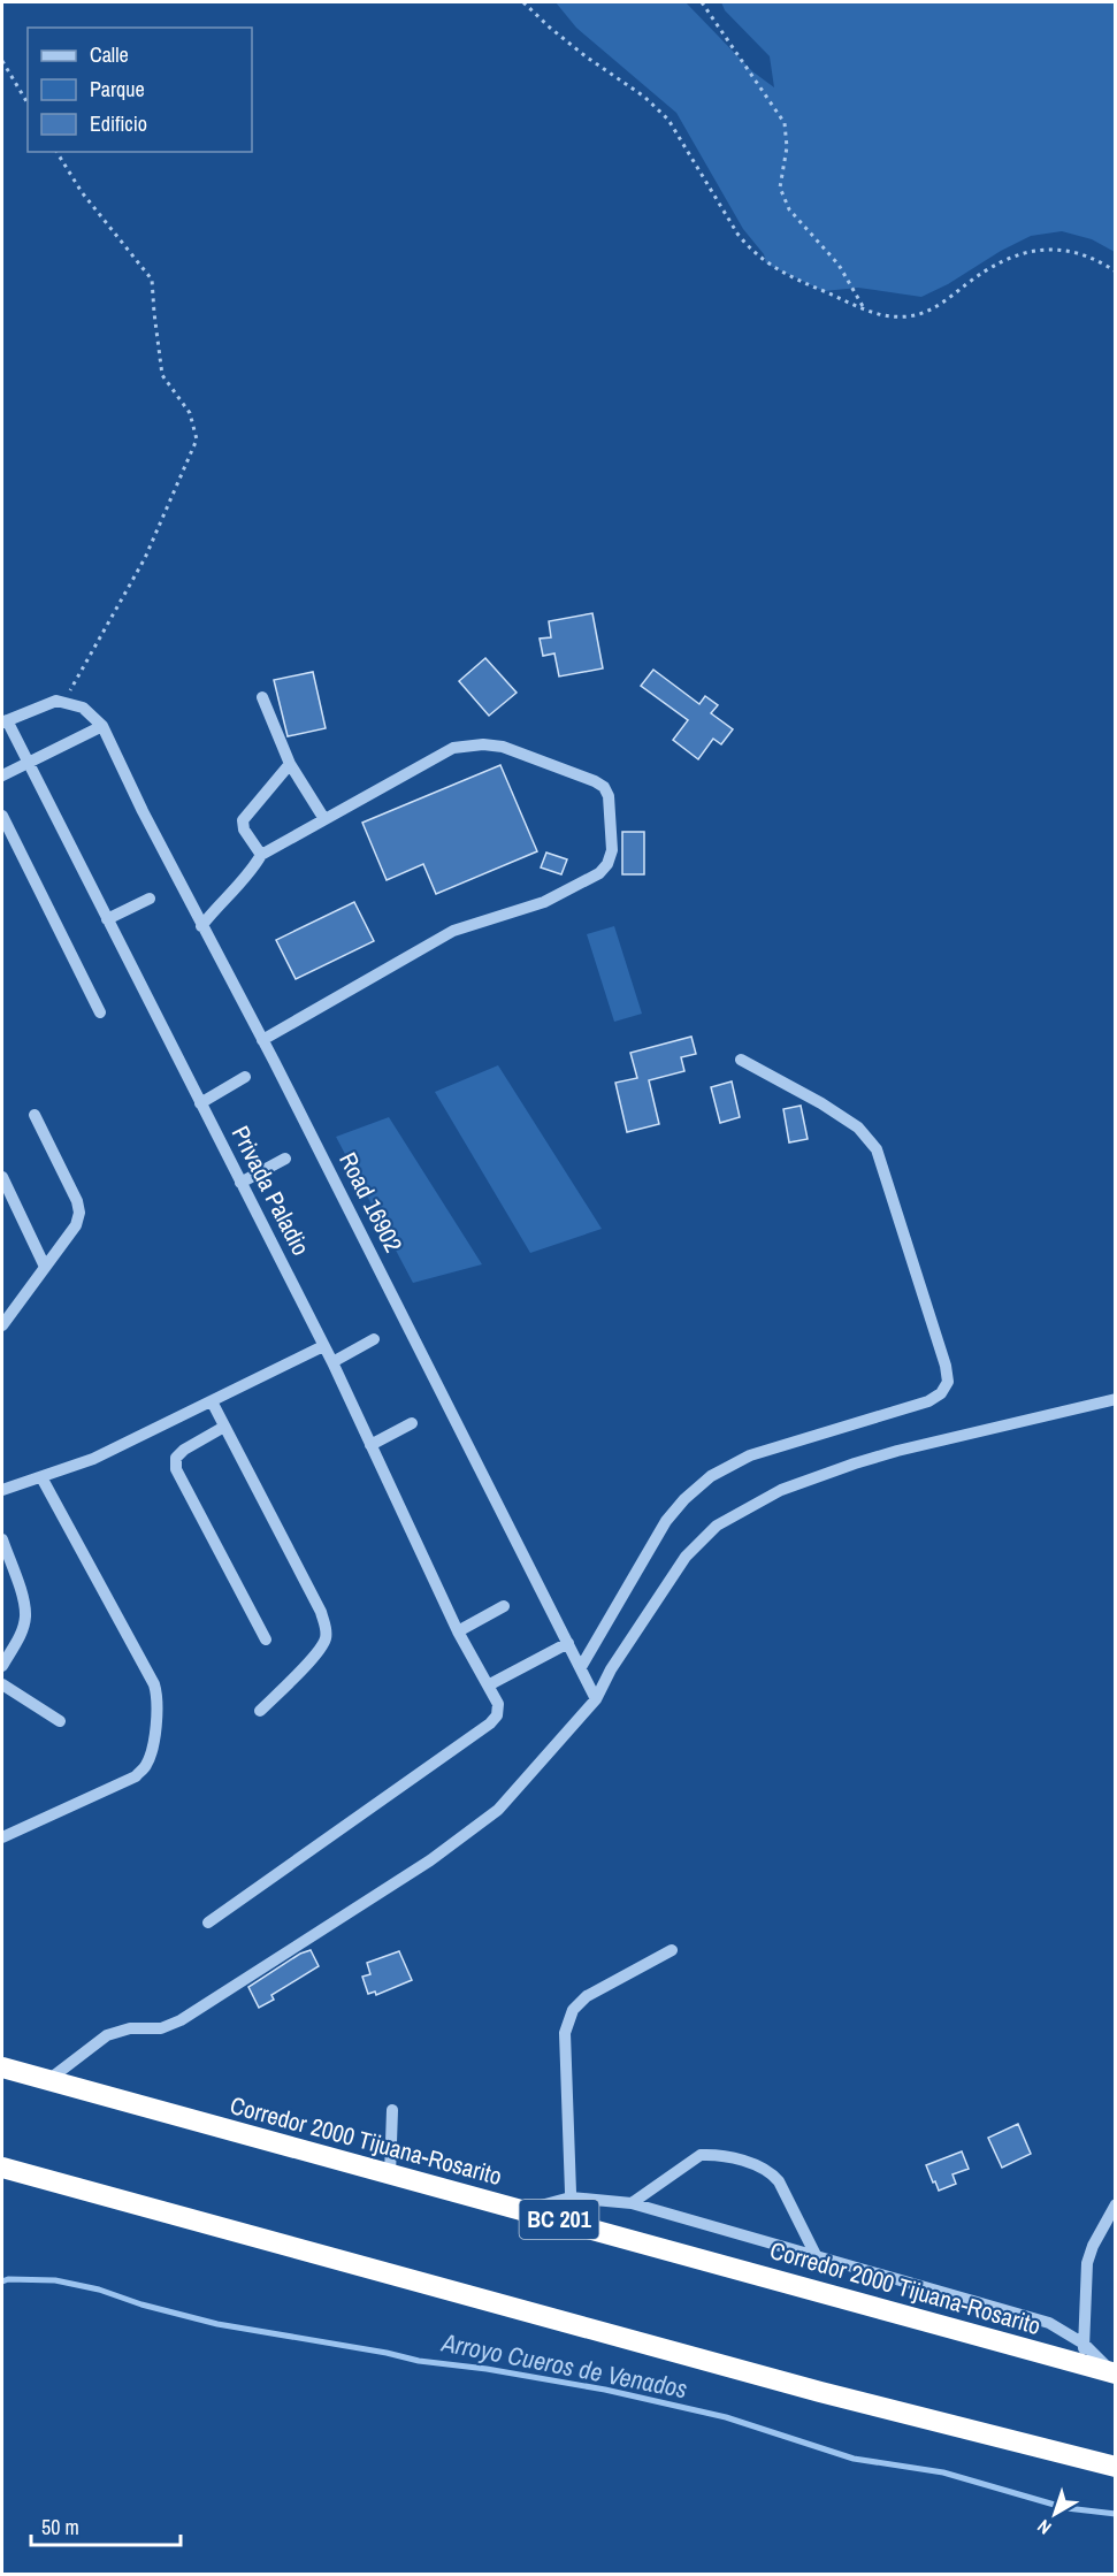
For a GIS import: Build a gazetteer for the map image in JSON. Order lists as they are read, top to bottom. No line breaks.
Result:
{"streets":{"highway":["Corredor 2000 Tijuana-Rosarito","BC 201"],"street":["Privada Paladio","Road 16902"]},"water":["Arroyo Cueros de Venados"],"legend":["Calle","Parque","Edificio"],"scale_bar":"50 m","north":"bottom left"}
